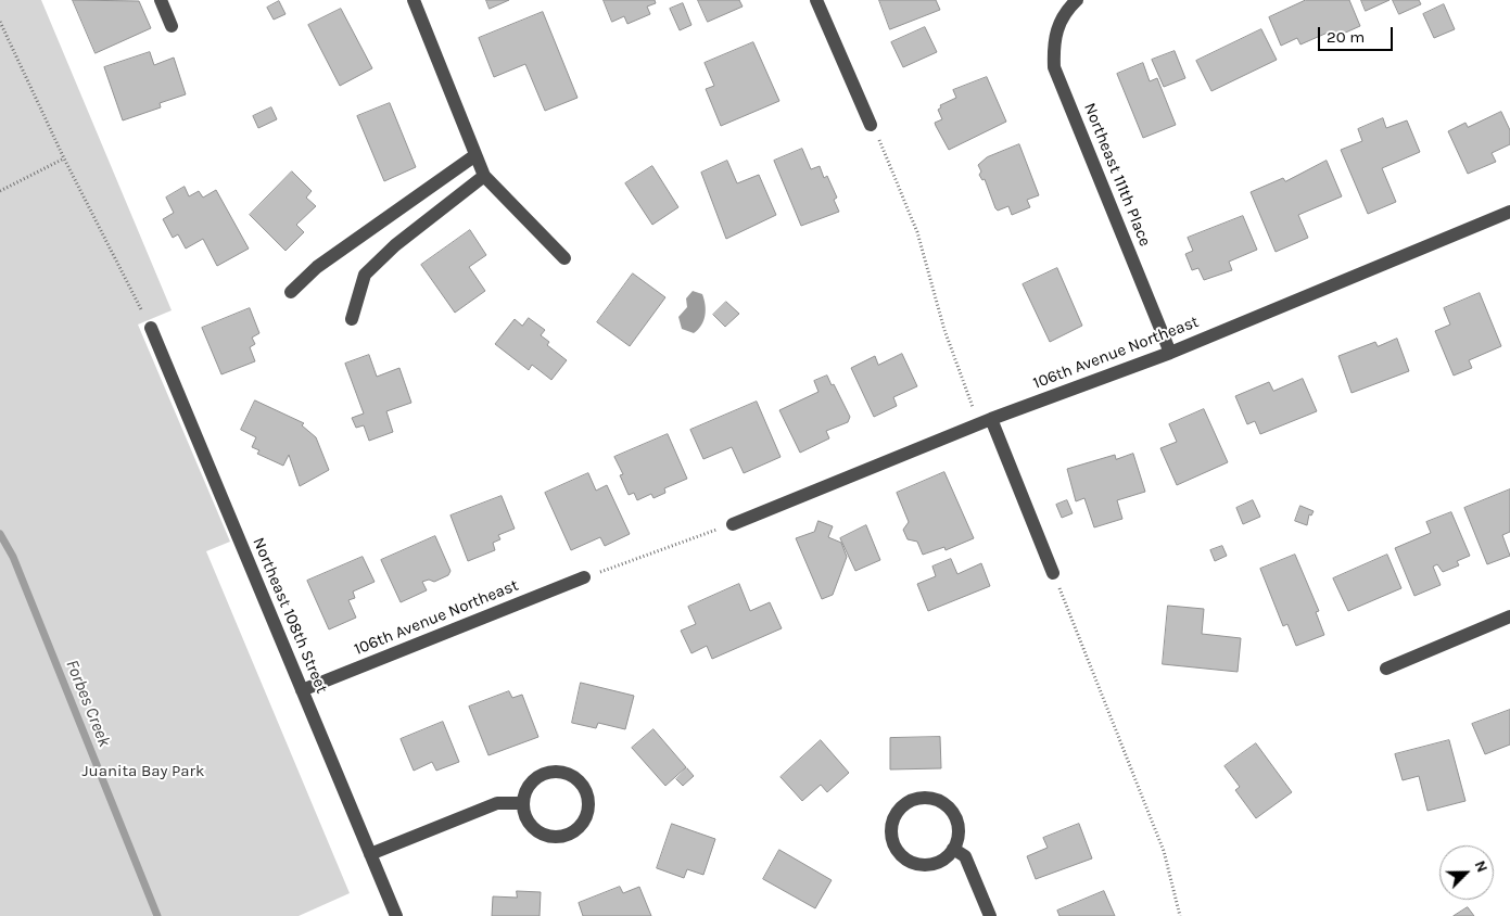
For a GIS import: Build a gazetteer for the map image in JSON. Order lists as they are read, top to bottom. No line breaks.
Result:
{"streets":{"street":["Northeast 111th Place","106th Avenue Northeast","Northeast 108th Street"]},"crossings":[["Northeast 111th Place","106th Avenue Northeast"],["106th Avenue Northeast","Northeast 108th Street"]],"water":["Forbes Creek"],"parks":["Juanita Bay Park"],"scale_bar":"20 m","north":"top right"}
